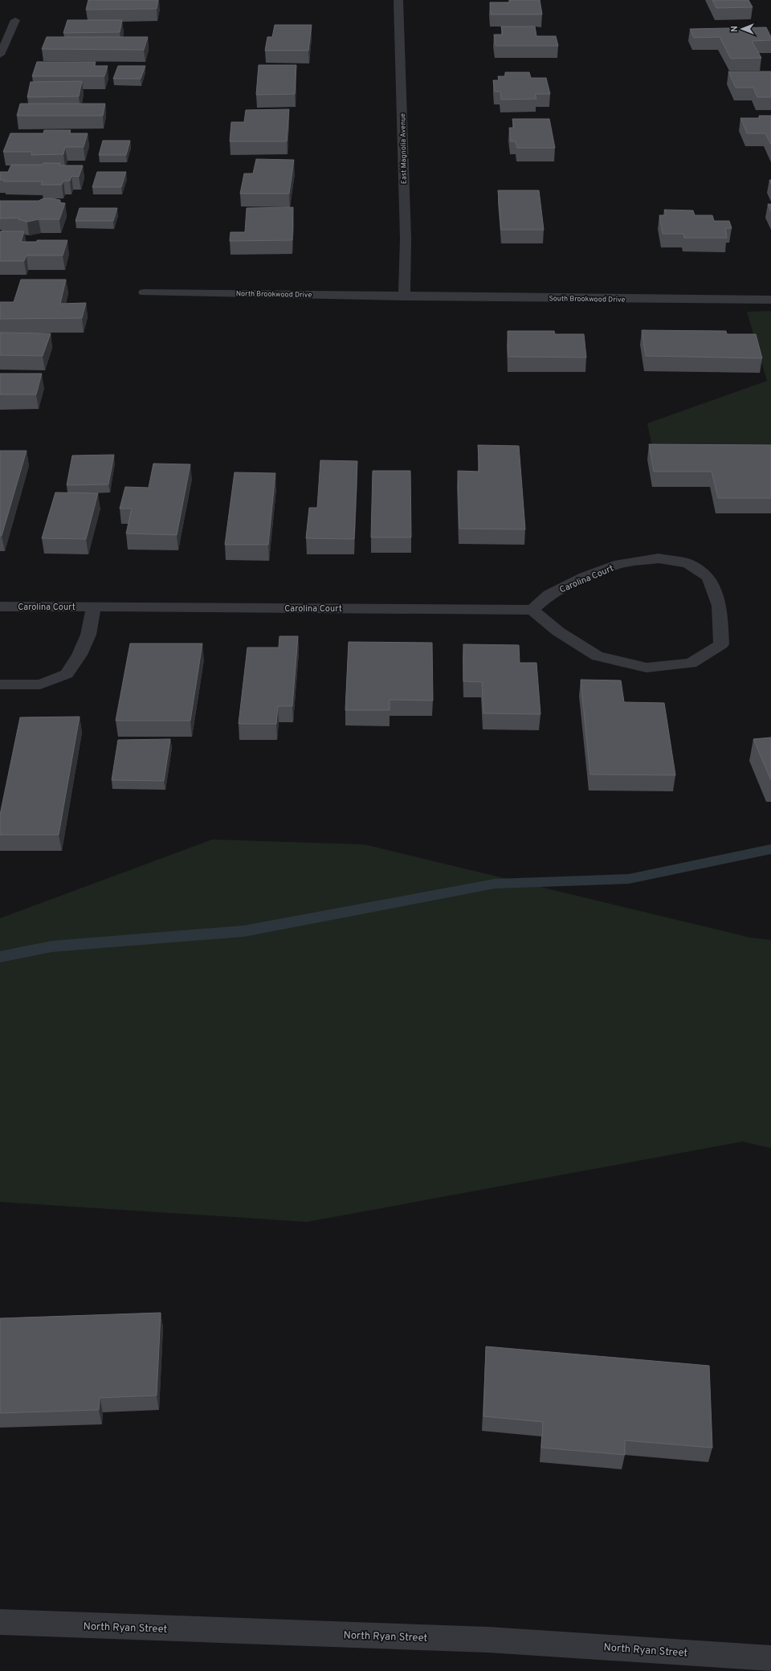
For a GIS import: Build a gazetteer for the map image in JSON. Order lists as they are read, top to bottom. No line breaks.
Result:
{"streets":{"street":["East Magnolia Avenue","North Brookwood Drive","South Brookwood Drive","Carolina Court","North Ryan Street"]},"crossings":[["East Magnolia Avenue","North Brookwood Drive"],["East Magnolia Avenue","South Brookwood Drive"],["North Brookwood Drive","South Brookwood Drive"]],"north":"left"}
